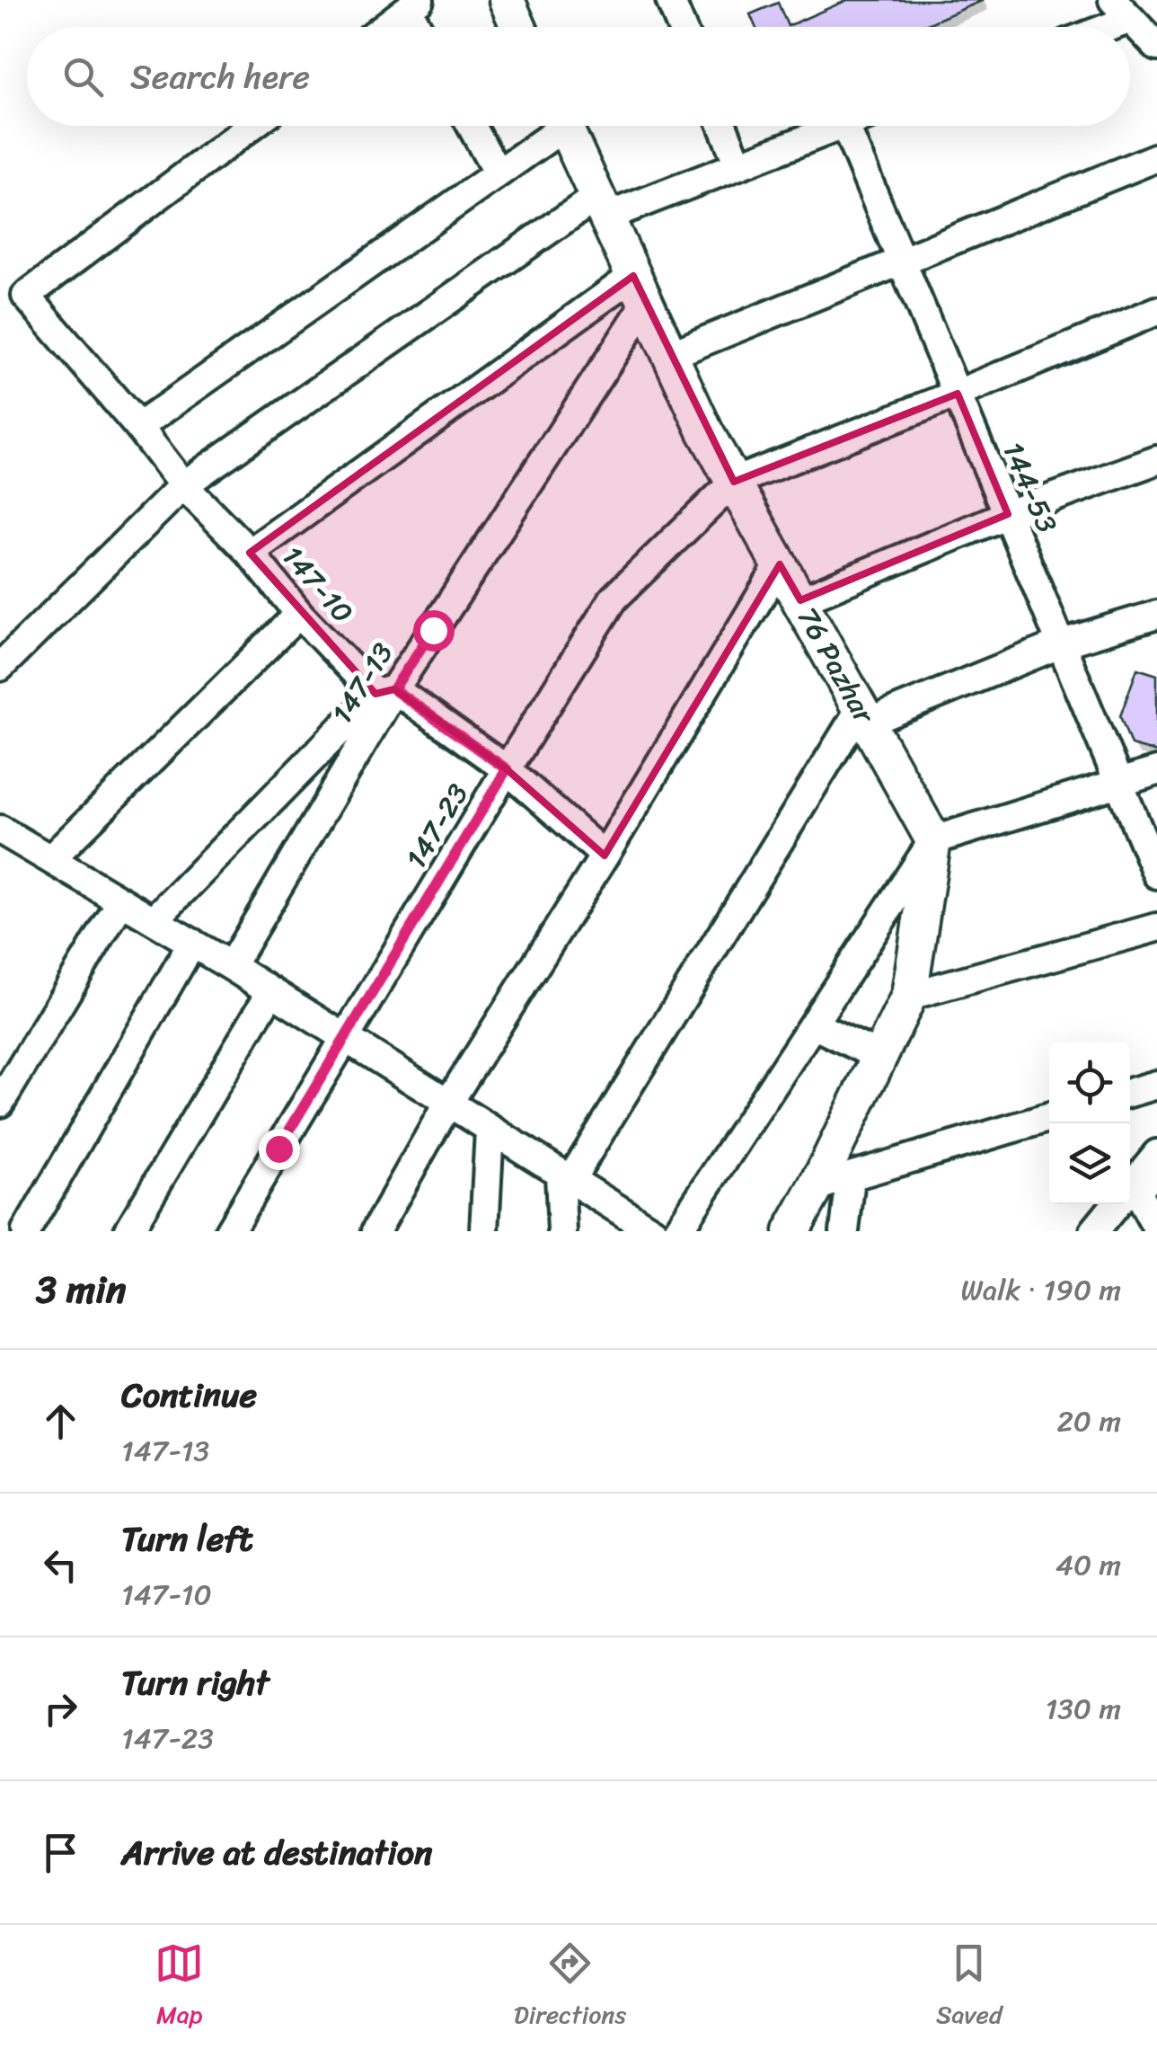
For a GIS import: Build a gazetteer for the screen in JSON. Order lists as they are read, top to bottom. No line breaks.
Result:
{"streets":{"street":["144-53","147-10","76 Pazhar","147-13","147-23"]},"crossings":[["147-10","147-13"],["147-10","147-23"],["76 Pazhar","147-13"],["76 Pazhar","147-23"]],"page":{"search":"Search here","heading":["3 min","Walk · 190 m"],"list":[["Continue","147-13","20 m"],["Turn left","147-10","40 m"],["Turn right","147-23","130 m"],"Arrive at destination"],"nav":["Map","Directions","Saved"]}}
